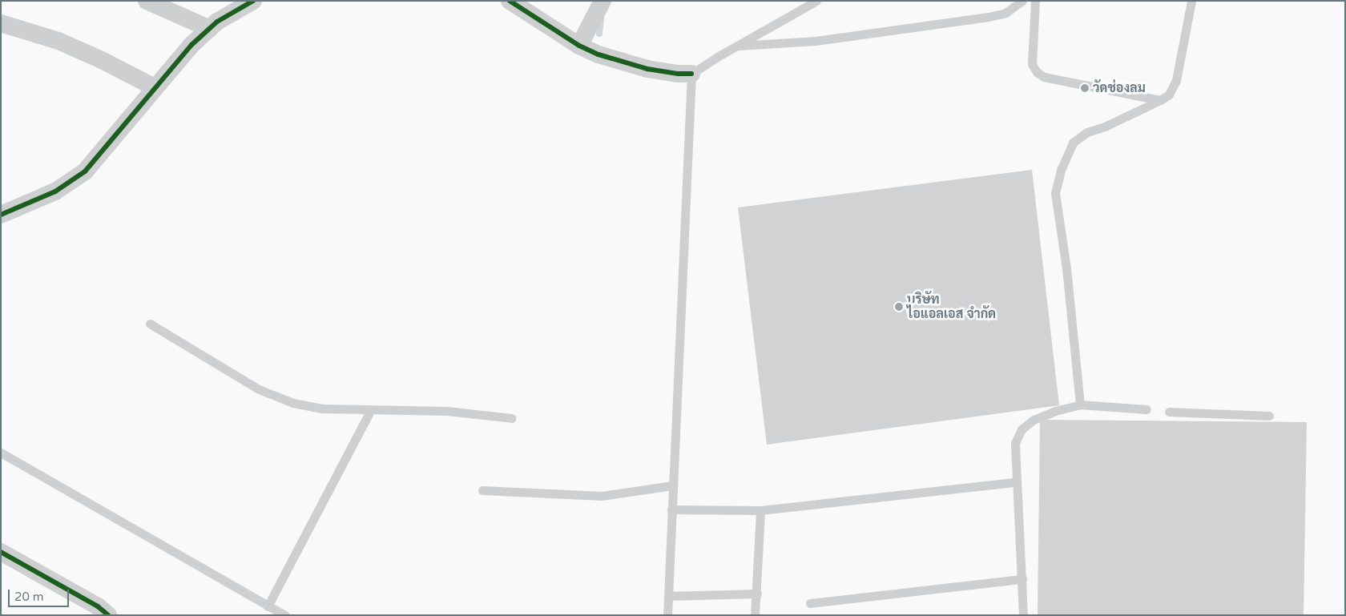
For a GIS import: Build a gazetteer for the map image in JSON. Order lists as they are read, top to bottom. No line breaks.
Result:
{"places":["วัดช่องลม","บริษัท ไอแอลเอส จำกัด"],"scale_bar":"20 m"}
